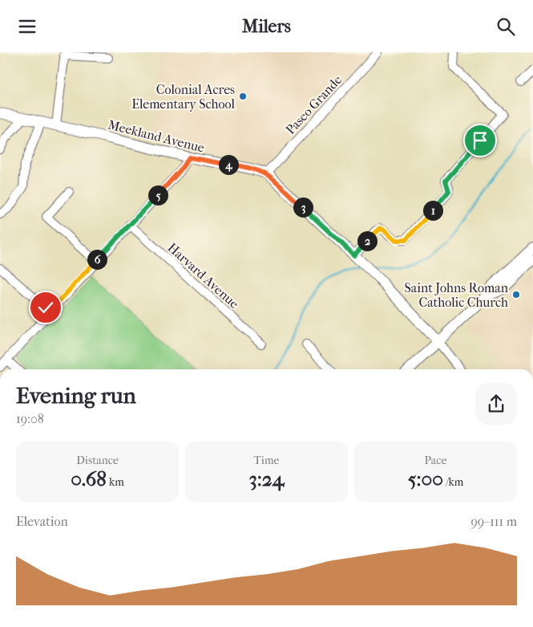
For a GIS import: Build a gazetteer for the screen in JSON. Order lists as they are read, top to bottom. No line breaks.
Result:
{"streets":{"main road":["Meekland Avenue"],"street":["Paseo Grande","Harvard Avenue"]},"crossings":[["Paseo Grande","Meekland Avenue"]],"places":["Colonial Acres Elementary School","Saint Johns Roman Catholic Church"],"page":{"header":"Milers","pins":["4","5","3","1","2","6"],"heading":["Evening run","19:08"],"stats":[["Distance","0.68 km"],["Time","3:24"],["Pace","5:00 /km"]],"chart":["Elevation","99–111 m"]}}
